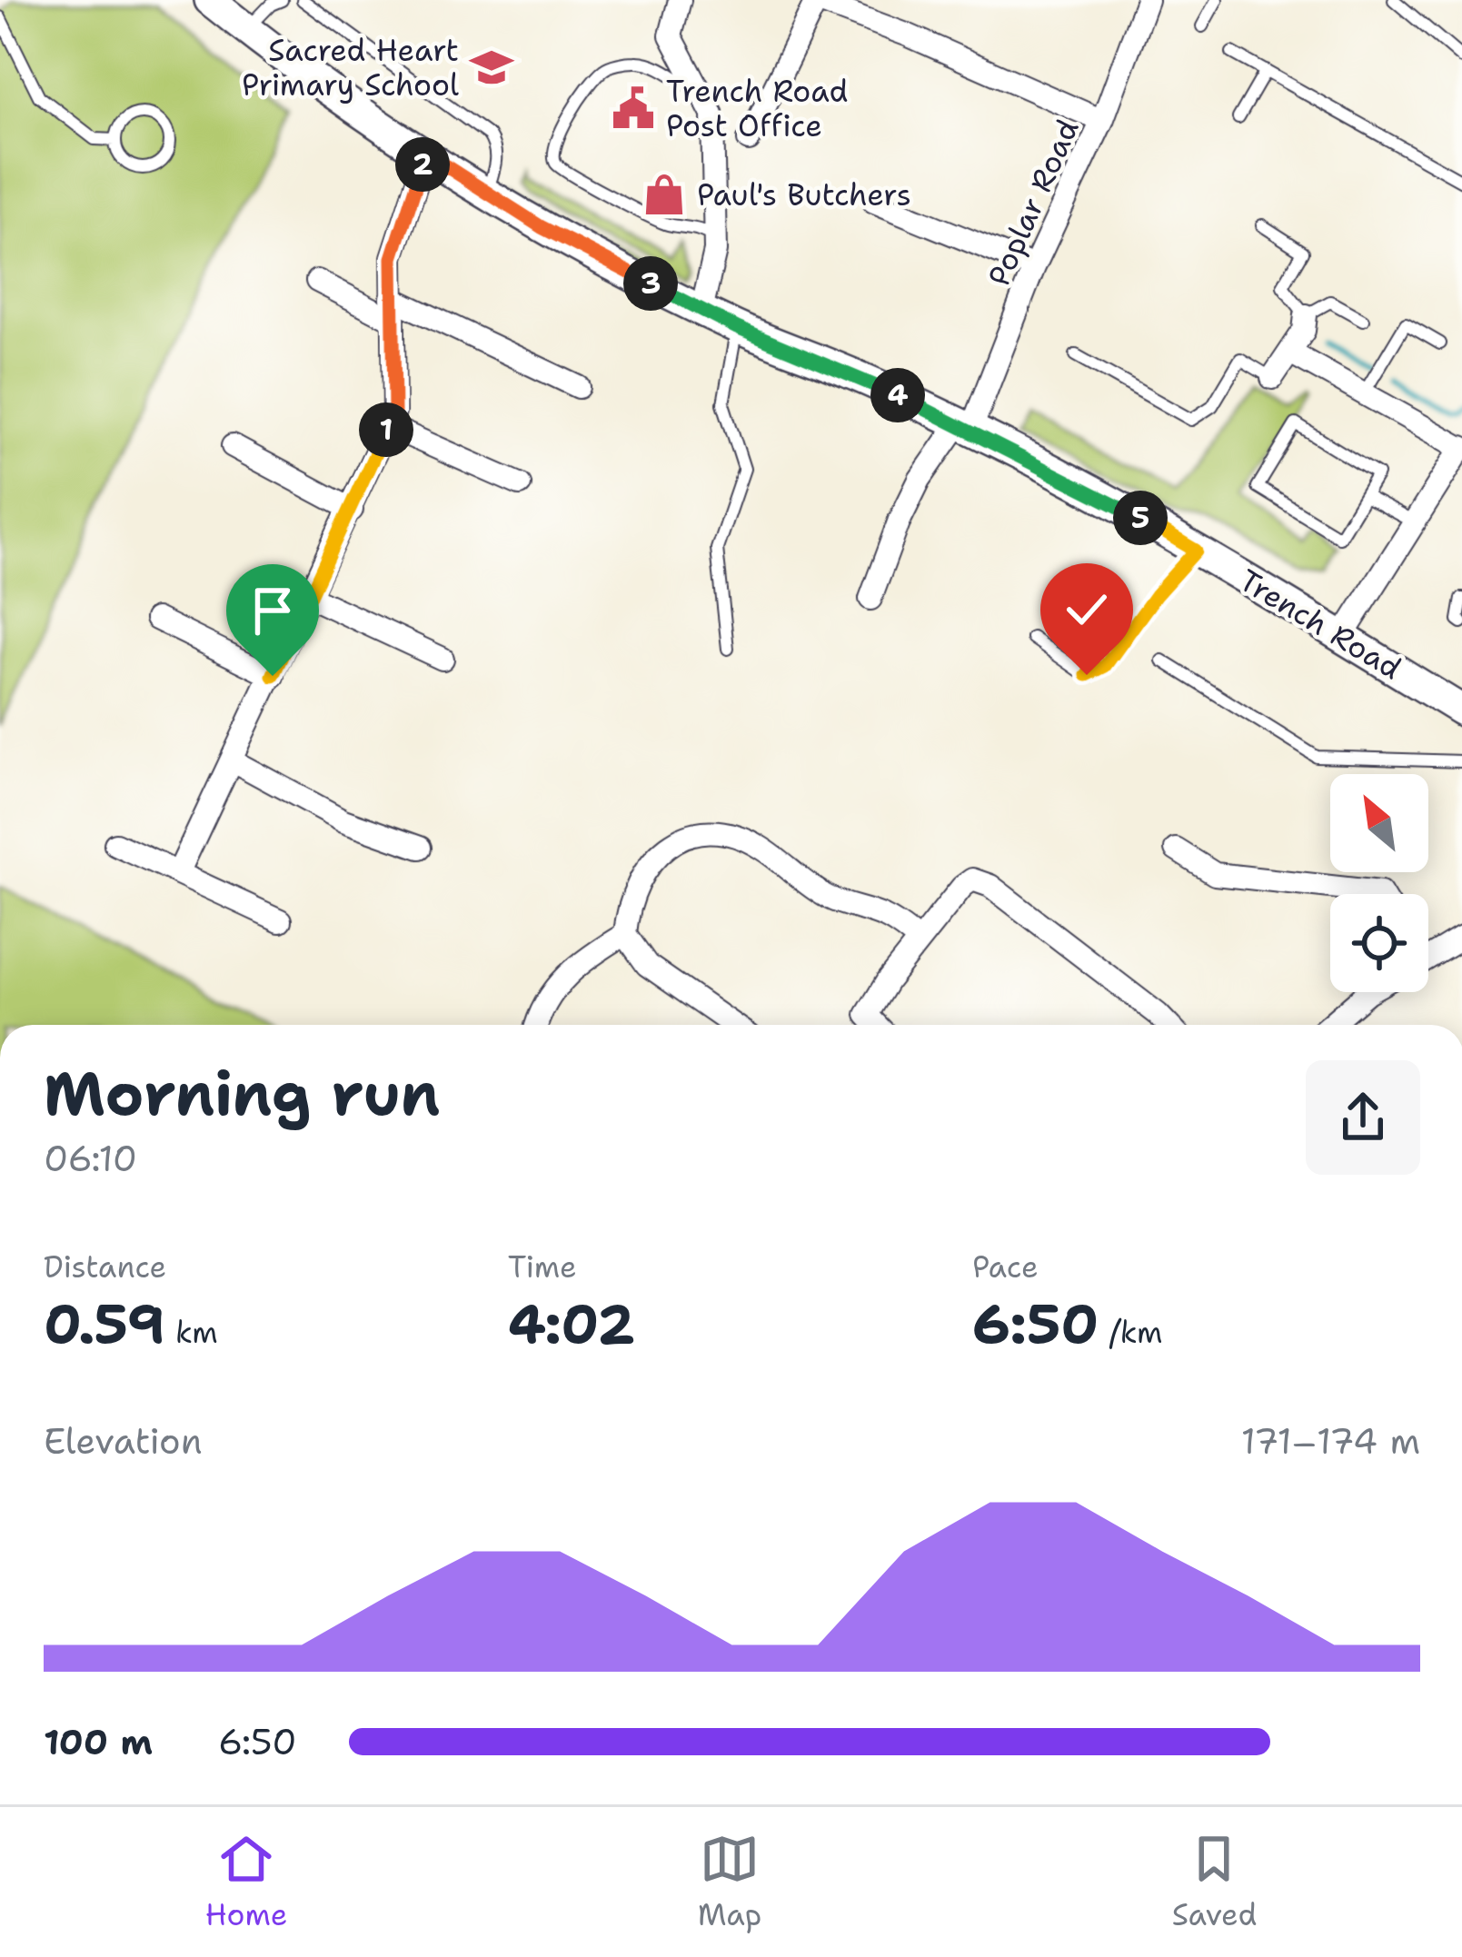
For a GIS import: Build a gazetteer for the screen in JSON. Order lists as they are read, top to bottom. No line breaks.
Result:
{"streets":{"street":["Poplar Road","Trench Road"]},"crossings":[["Poplar Road","Trench Road"]],"places":{"school or university":["Sacred Heart Primary School"],"public building":["Trench Road Post Office"],"shop":["Paul's Butchers"]},"north":"top left","page":{"pins":["2","3","4","1","5"],"heading":["Morning run","06:10"],"stats":[["Distance","0.59 km"],["Time","4:02"],["Pace","6:50 /km"]],"chart":["Elevation","171–174 m"],"list":[{"name":"100 m","note":"6:50"}],"tabs":["Home","Map","Saved"]}}
